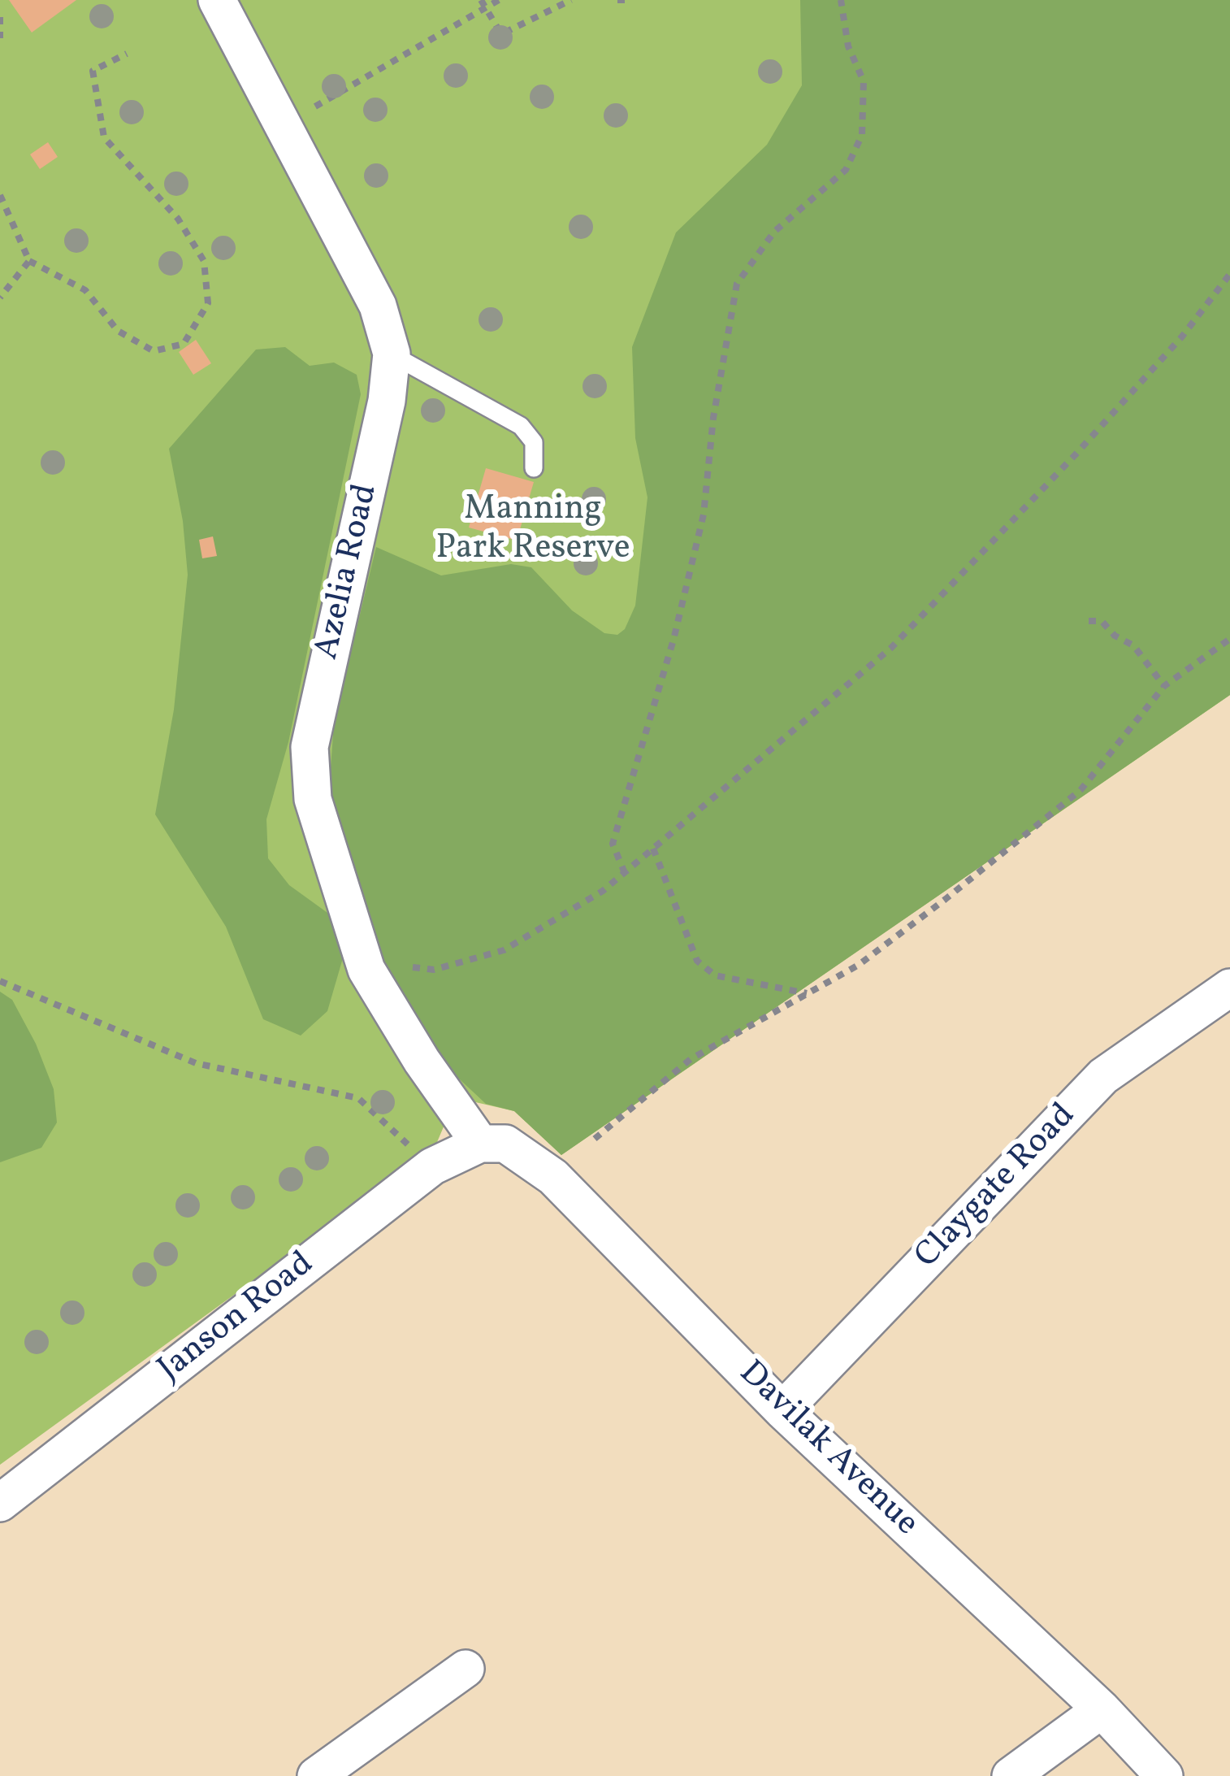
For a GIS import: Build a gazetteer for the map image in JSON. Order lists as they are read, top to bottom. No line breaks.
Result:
{"streets":{"street":["Azelia Road","Claygate Road","Janson Road","Davilak Avenue"]},"crossings":[["Azelia Road","Janson Road"],["Azelia Road","Davilak Avenue"],["Claygate Road","Davilak Avenue"],["Janson Road","Davilak Avenue"]],"parks":["Manning Park Reserve"]}
